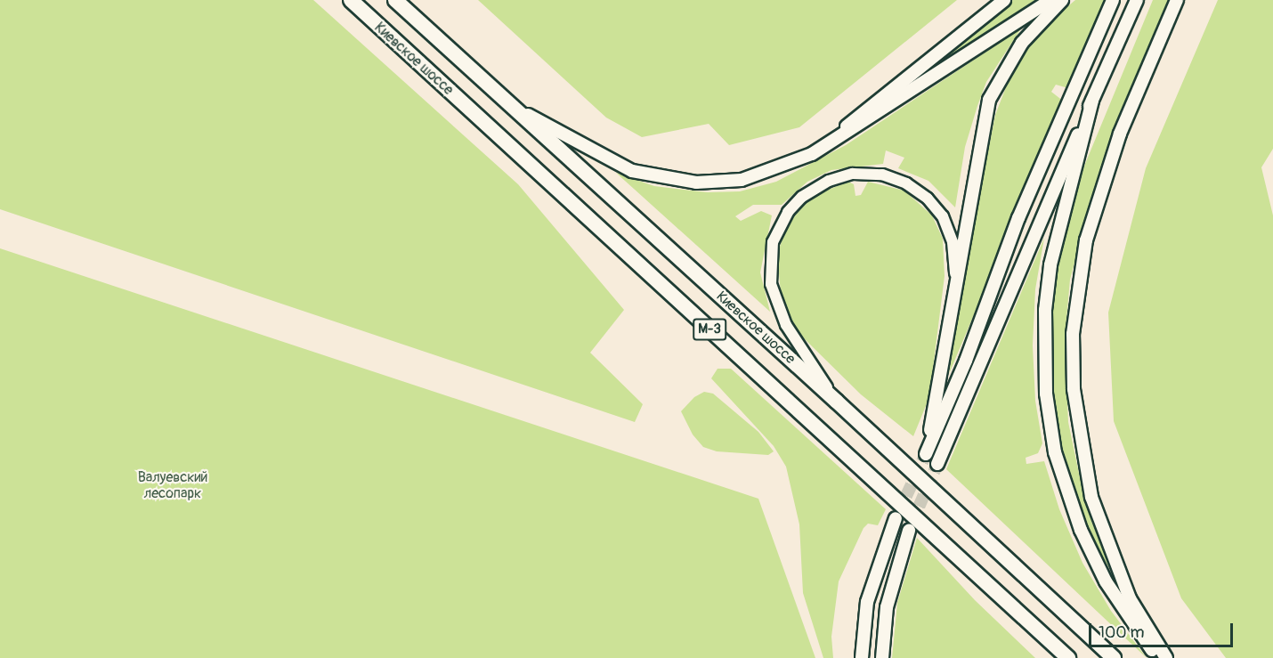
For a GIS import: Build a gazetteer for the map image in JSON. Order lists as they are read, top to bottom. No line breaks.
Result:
{"streets":{"highway":["Киевское шоссе","М-3"]},"parks":["Валуевский лесопарк"],"scale_bar":"100 m"}
